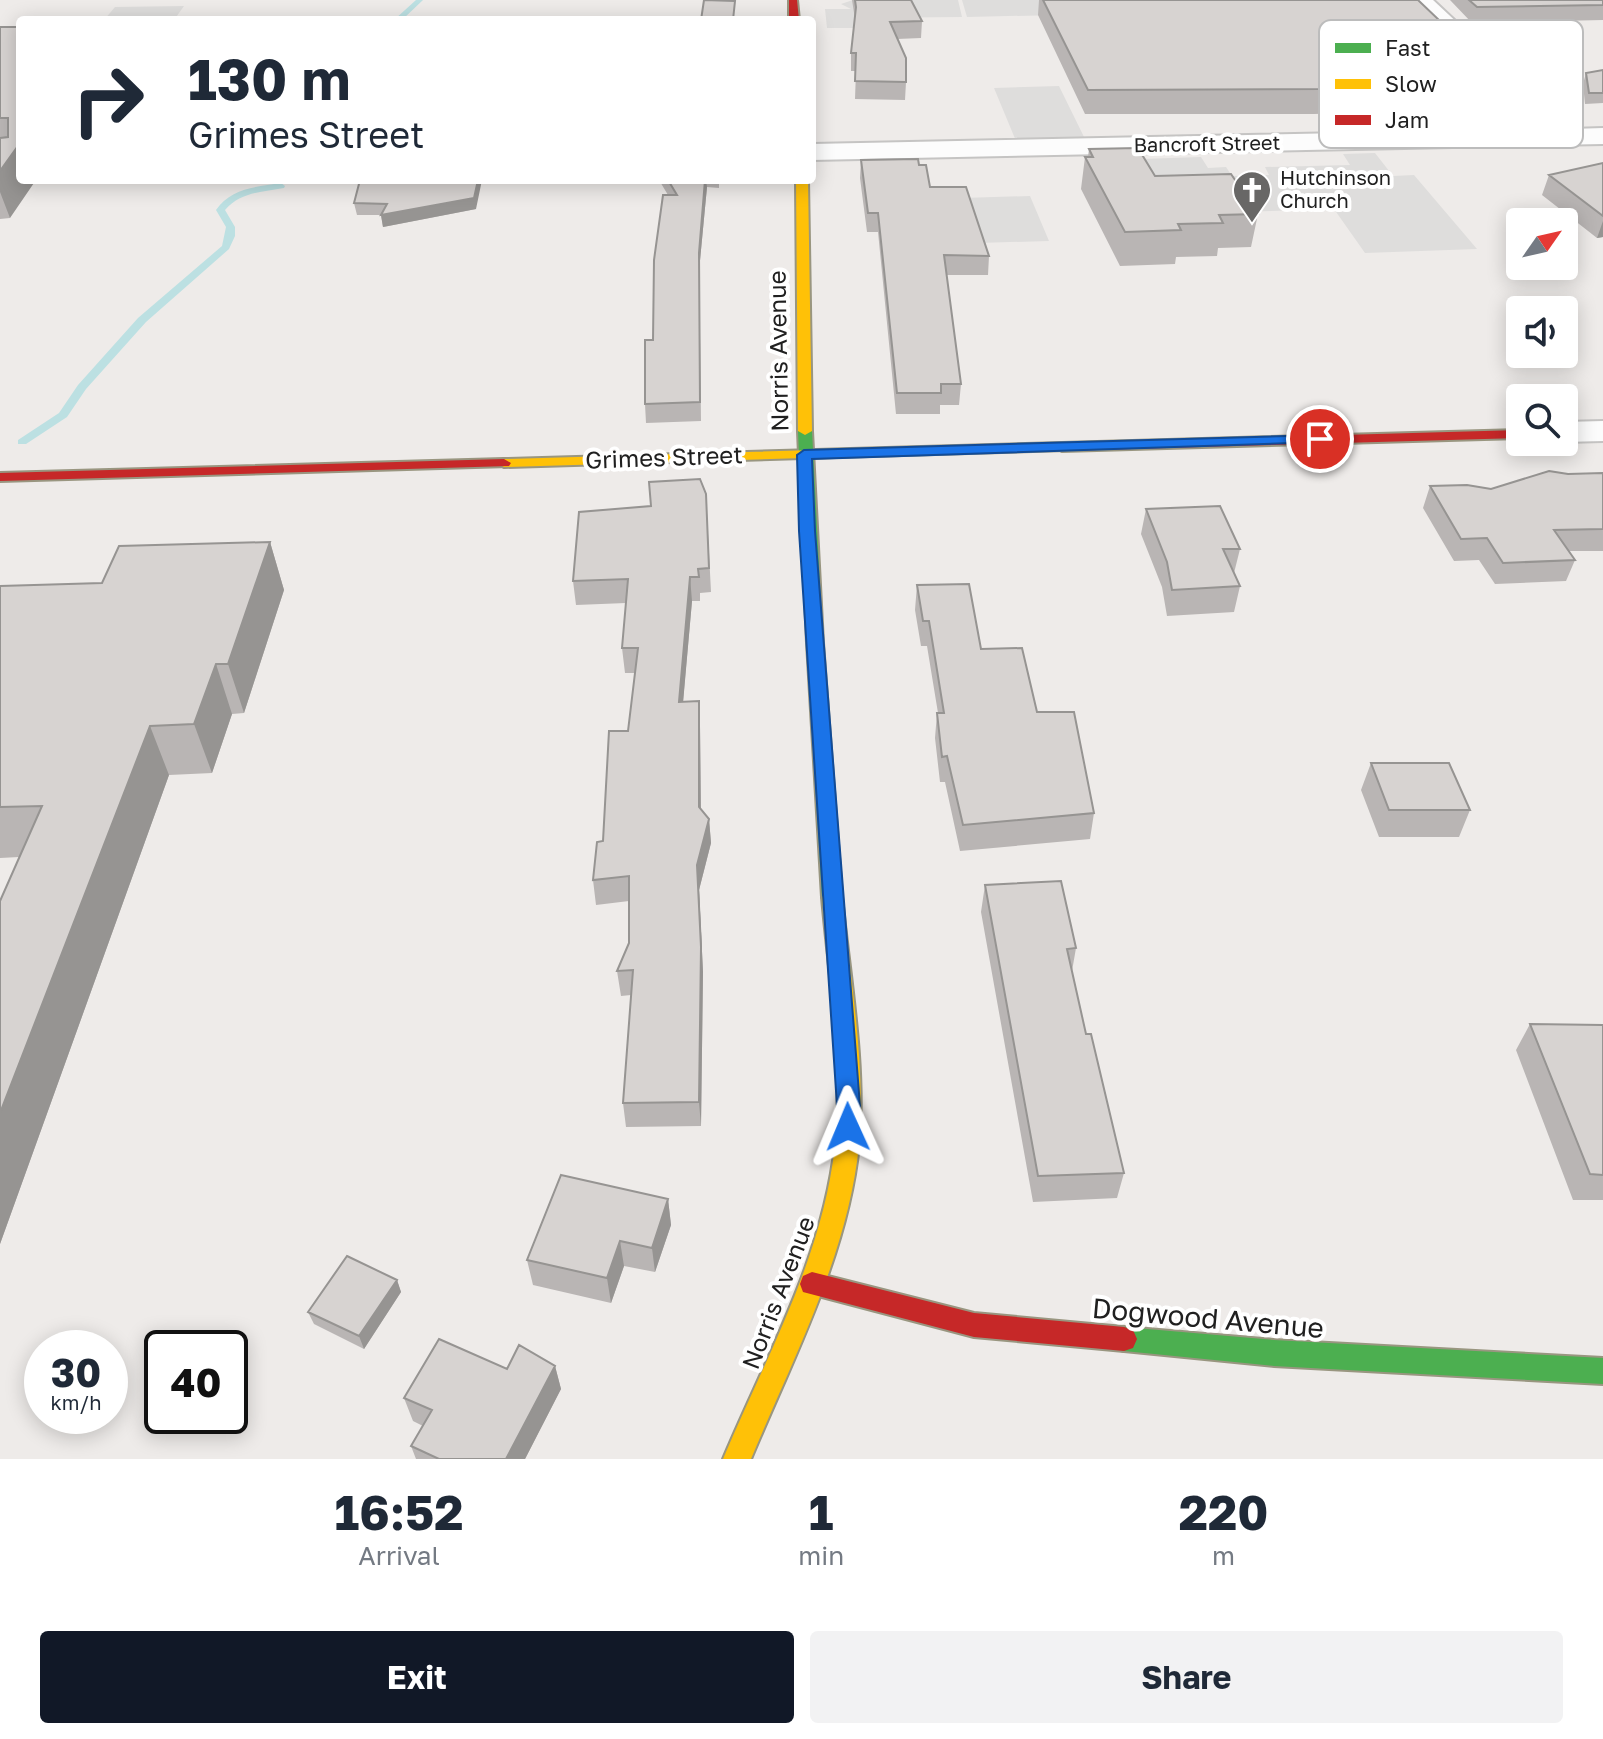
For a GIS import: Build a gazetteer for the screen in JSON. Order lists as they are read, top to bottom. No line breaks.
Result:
{"streets":{"street":["Bancroft Street","Norris Avenue","Grimes Street","Dogwood Avenue"]},"crossings":[["Norris Avenue","Grimes Street"],["Norris Avenue","Dogwood Avenue"]],"places":{"church":["Hutchinson Church"]},"legend":["Fast","Slow","Jam"],"north":"top right","page":{"turn":["130 m","Grimes Street"],"speed":"30 km/h","limit":"40","eta":["16:52","Arrival","1","min","220","m"],"buttons":["Exit","Share"]}}
